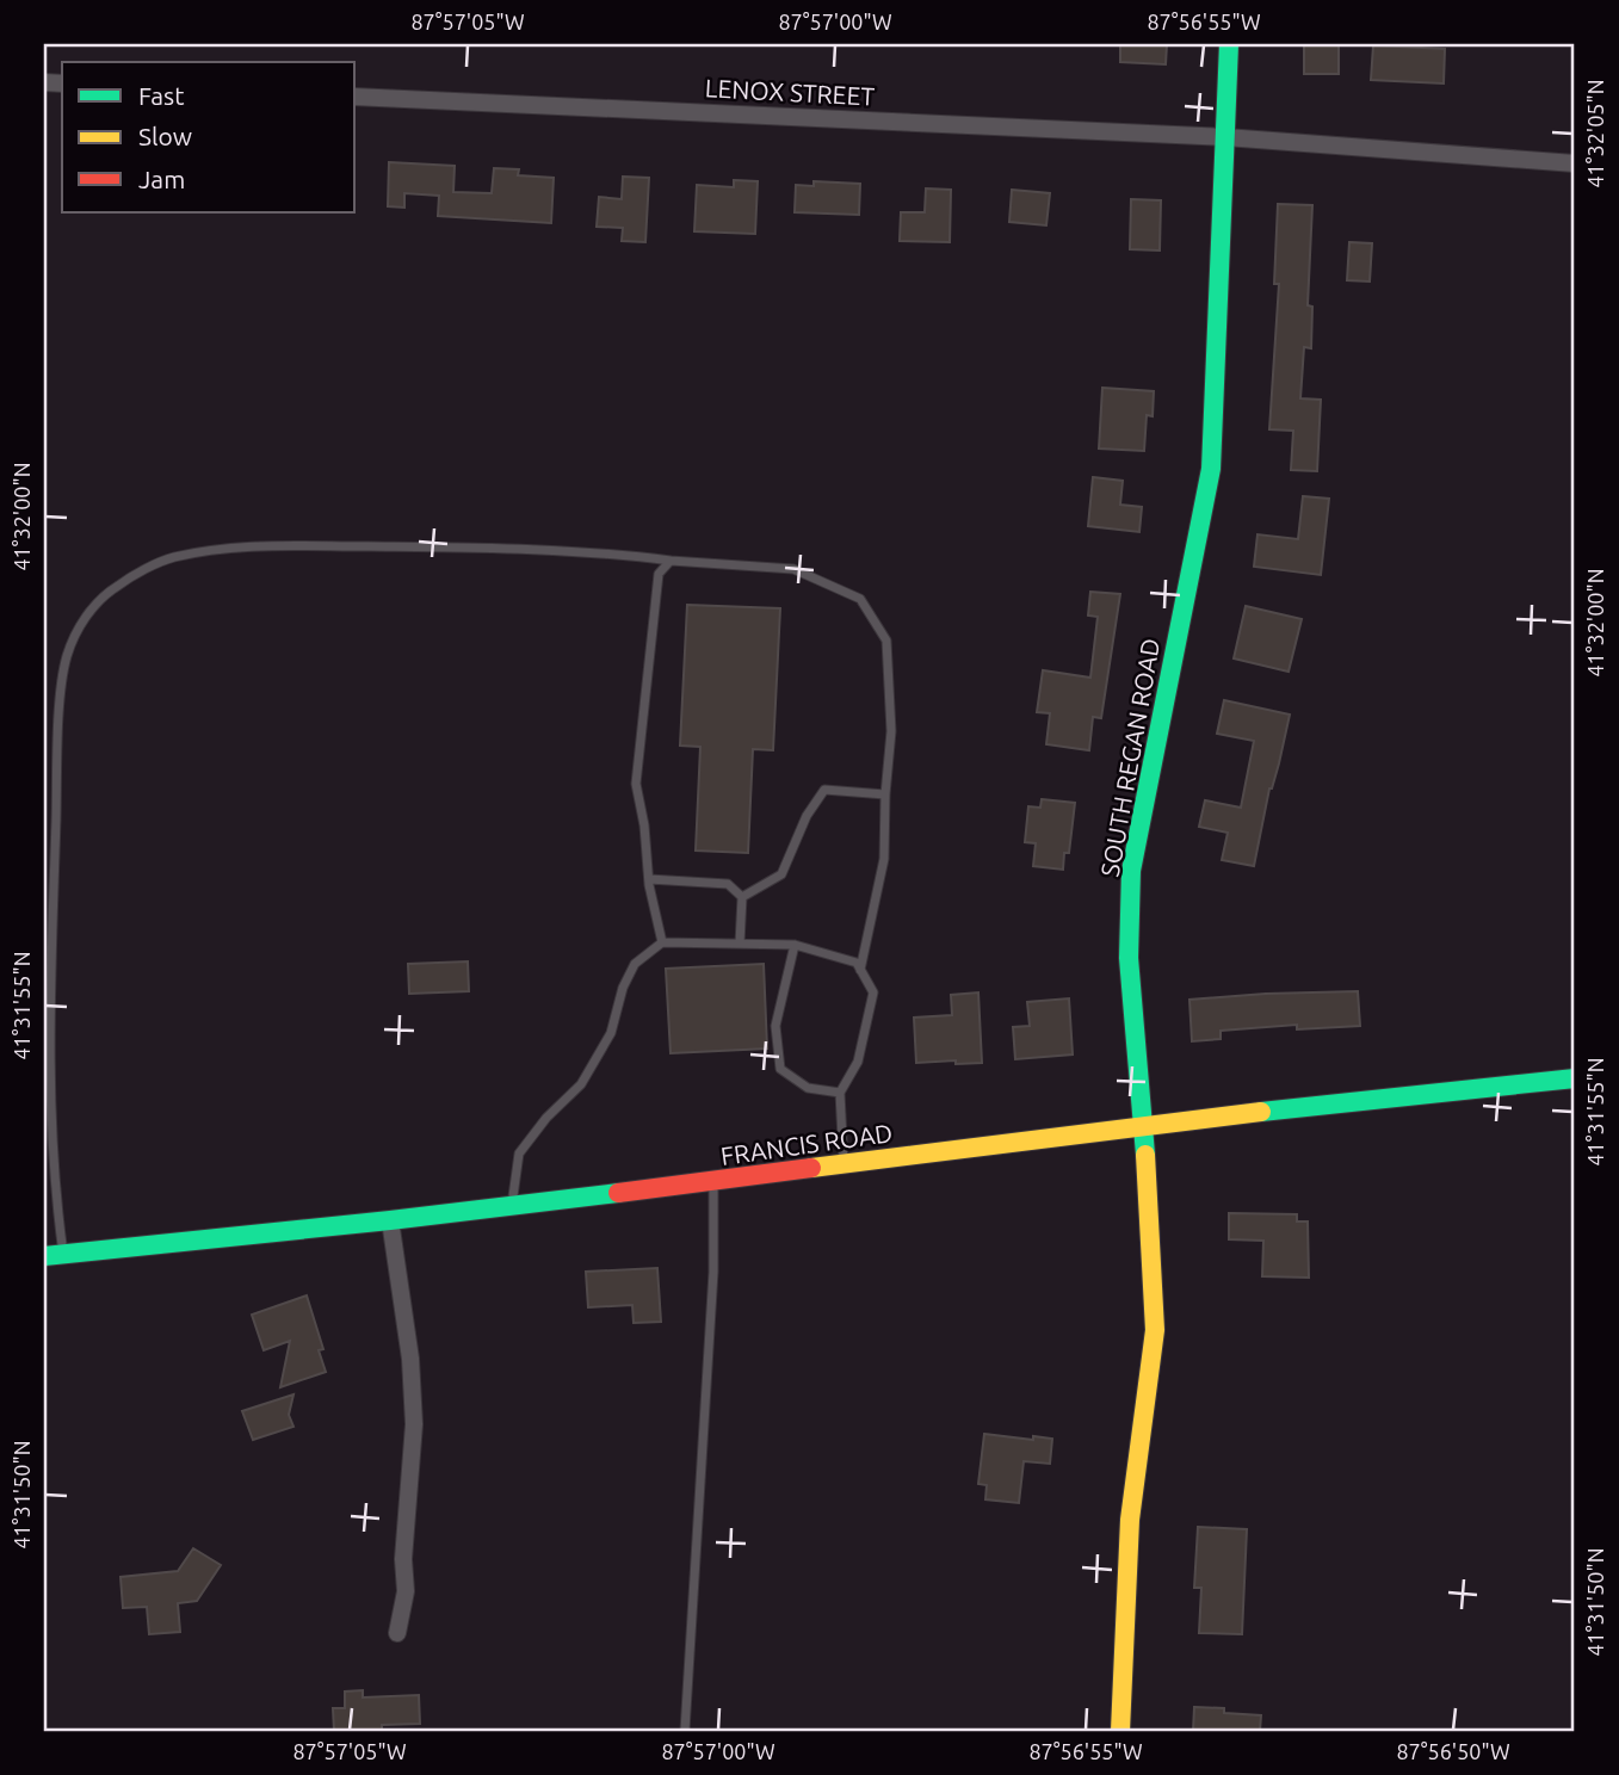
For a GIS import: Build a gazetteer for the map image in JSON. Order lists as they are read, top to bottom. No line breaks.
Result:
{"streets":{"street":["LENOX STREET","SOUTH REGAN ROAD","FRANCIS ROAD"]},"crossings":[["LENOX STREET","SOUTH REGAN ROAD"],["SOUTH REGAN ROAD","FRANCIS ROAD"]],"legend":["Fast","Slow","Jam"],"coordinates":["87°57'05\"W","87°57'00\"W","87°56'55\"W","41°32'05\"N","41°32'00\"N","41°31'55\"N","41°31'50\"N","87°56'50\"W"]}
